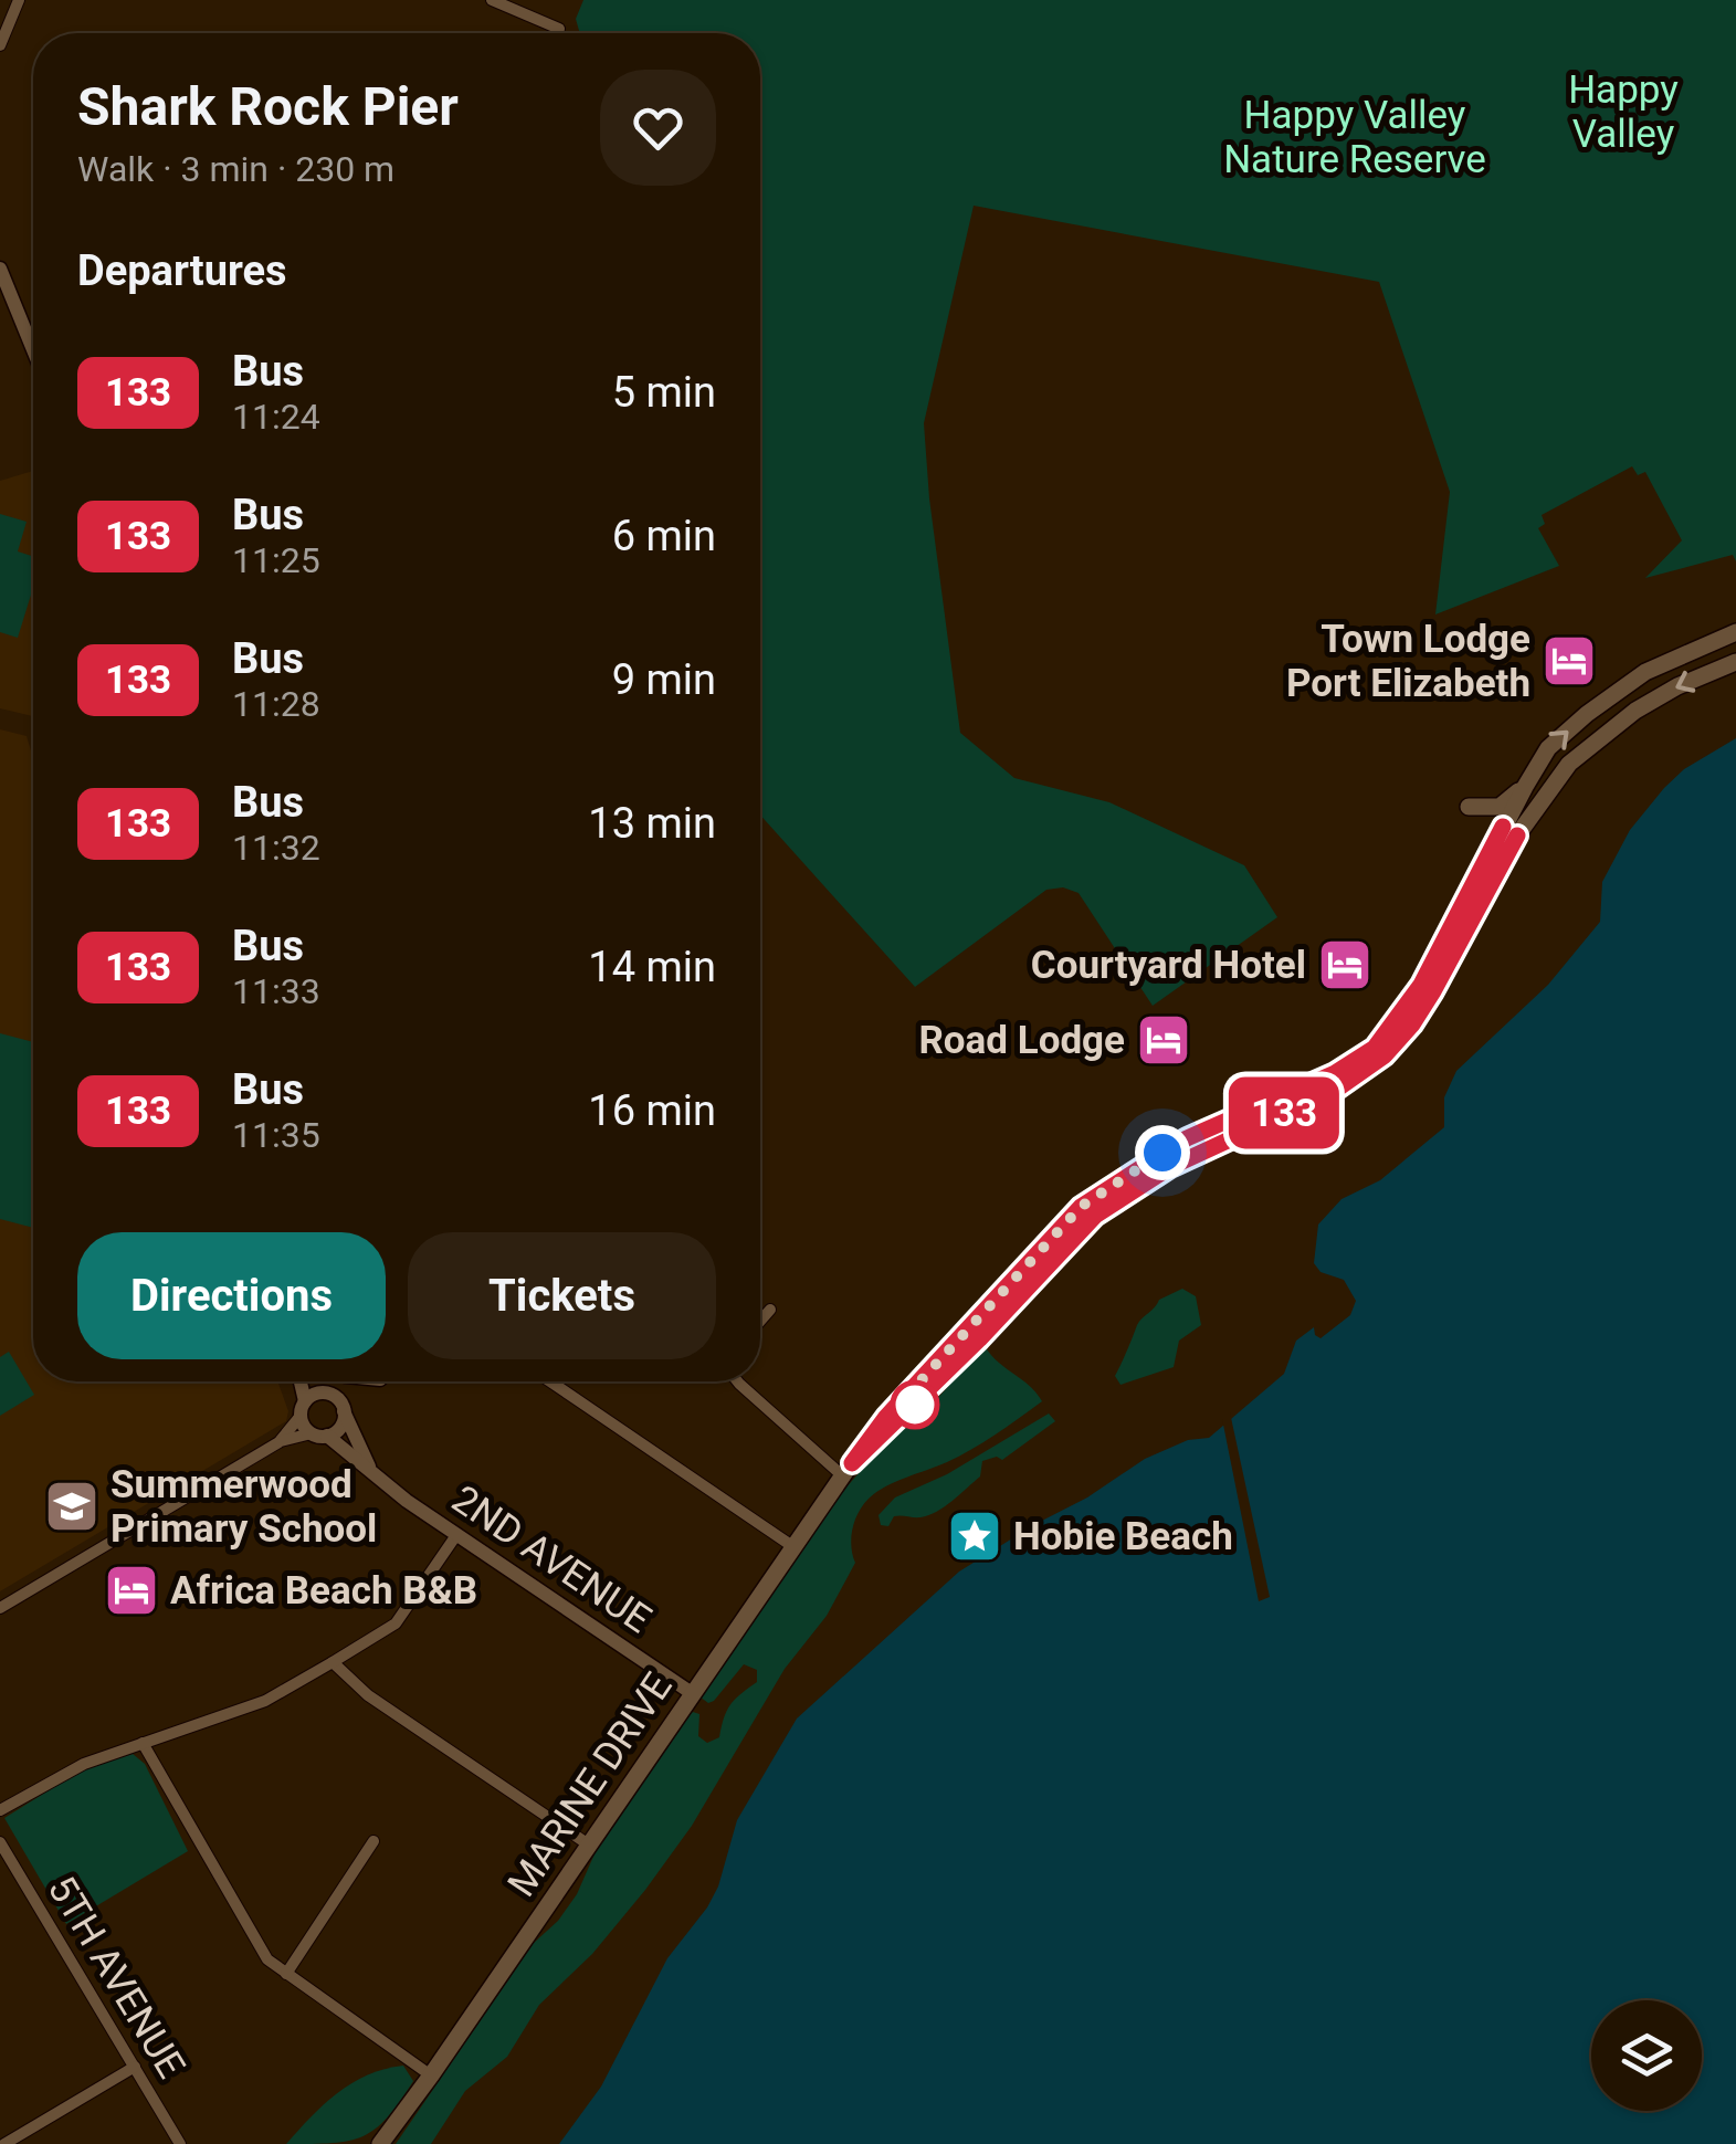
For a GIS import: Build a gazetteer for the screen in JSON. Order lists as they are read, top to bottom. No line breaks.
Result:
{"streets":{"main road":["MARINE DRIVE"],"street":["2ND AVENUE","5TH AVENUE"]},"crossings":[["2ND AVENUE","MARINE DRIVE"]],"parks":["Happy Valley","Happy Valley Nature Reserve"],"places":{"hotel":["Town Lodge Port Elizabeth","Courtyard Hotel","Road Lodge","Africa Beach B&B"],"school or university":["Summerwood Primary School"],"place":["Hobie Beach"]},"lines":["bus line 133"],"page":{"on_map":"133","heading":[["Shark Rock Pier","Walk · 3 min · 230 m"],"Departures"],"list":[{"mark":"133","name":"Bus","note":"11:24","value":"5 min"},{"mark":"133","name":"Bus","note":"11:25","value":"6 min"},{"mark":"133","name":"Bus","note":"11:28","value":"9 min"},{"mark":"133","name":"Bus","note":"11:32","value":"13 min"},{"mark":"133","name":"Bus","note":"11:33","value":"14 min"},{"mark":"133","name":"Bus","note":"11:35","value":"16 min"}],"buttons":["Directions","Tickets"]}}
